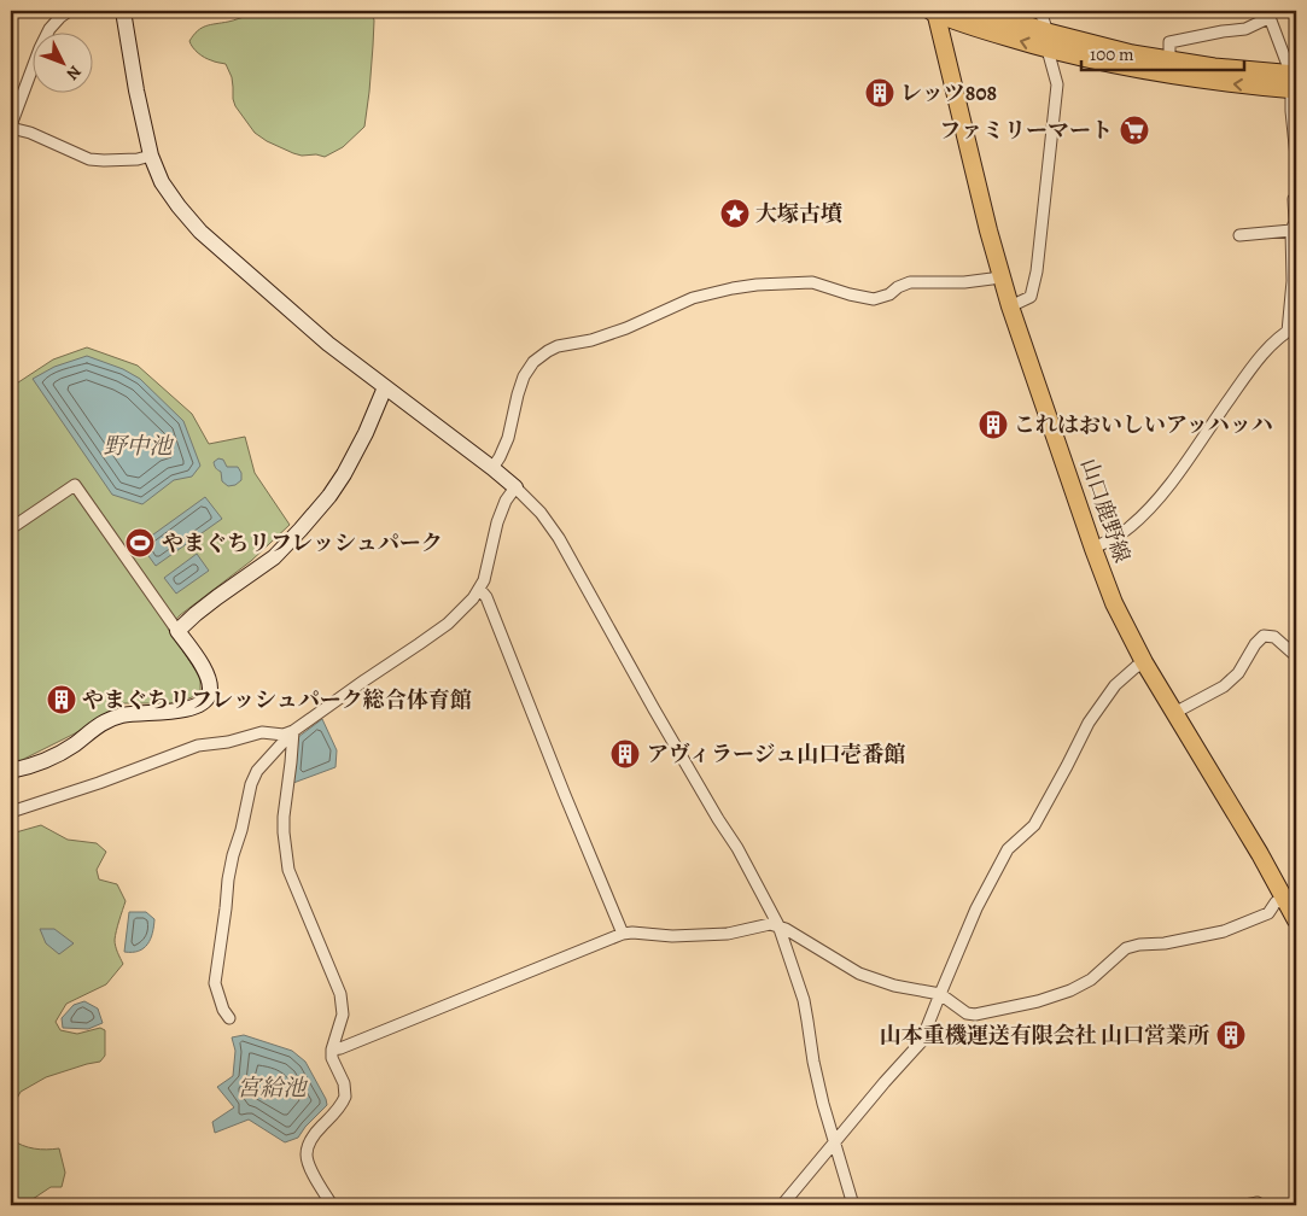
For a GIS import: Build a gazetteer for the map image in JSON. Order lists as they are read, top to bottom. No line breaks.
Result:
{"streets":{"main road":["山口鹿野線"]},"water":["野中池","宮給池"],"places":{"building":["レッツ808","これはおいしいアッハッハ","やまぐちリフレッシュパーク総合体育館","アヴィラージュ山口壱番館","山本重機運送有限会社 山口営業所"],"supermarket":["ファミリーマート"],"place":["大塚古墳"],"sports":["やまぐちリフレッシュパーク"]},"scale_bar":"100 m","north":"bottom right"}
